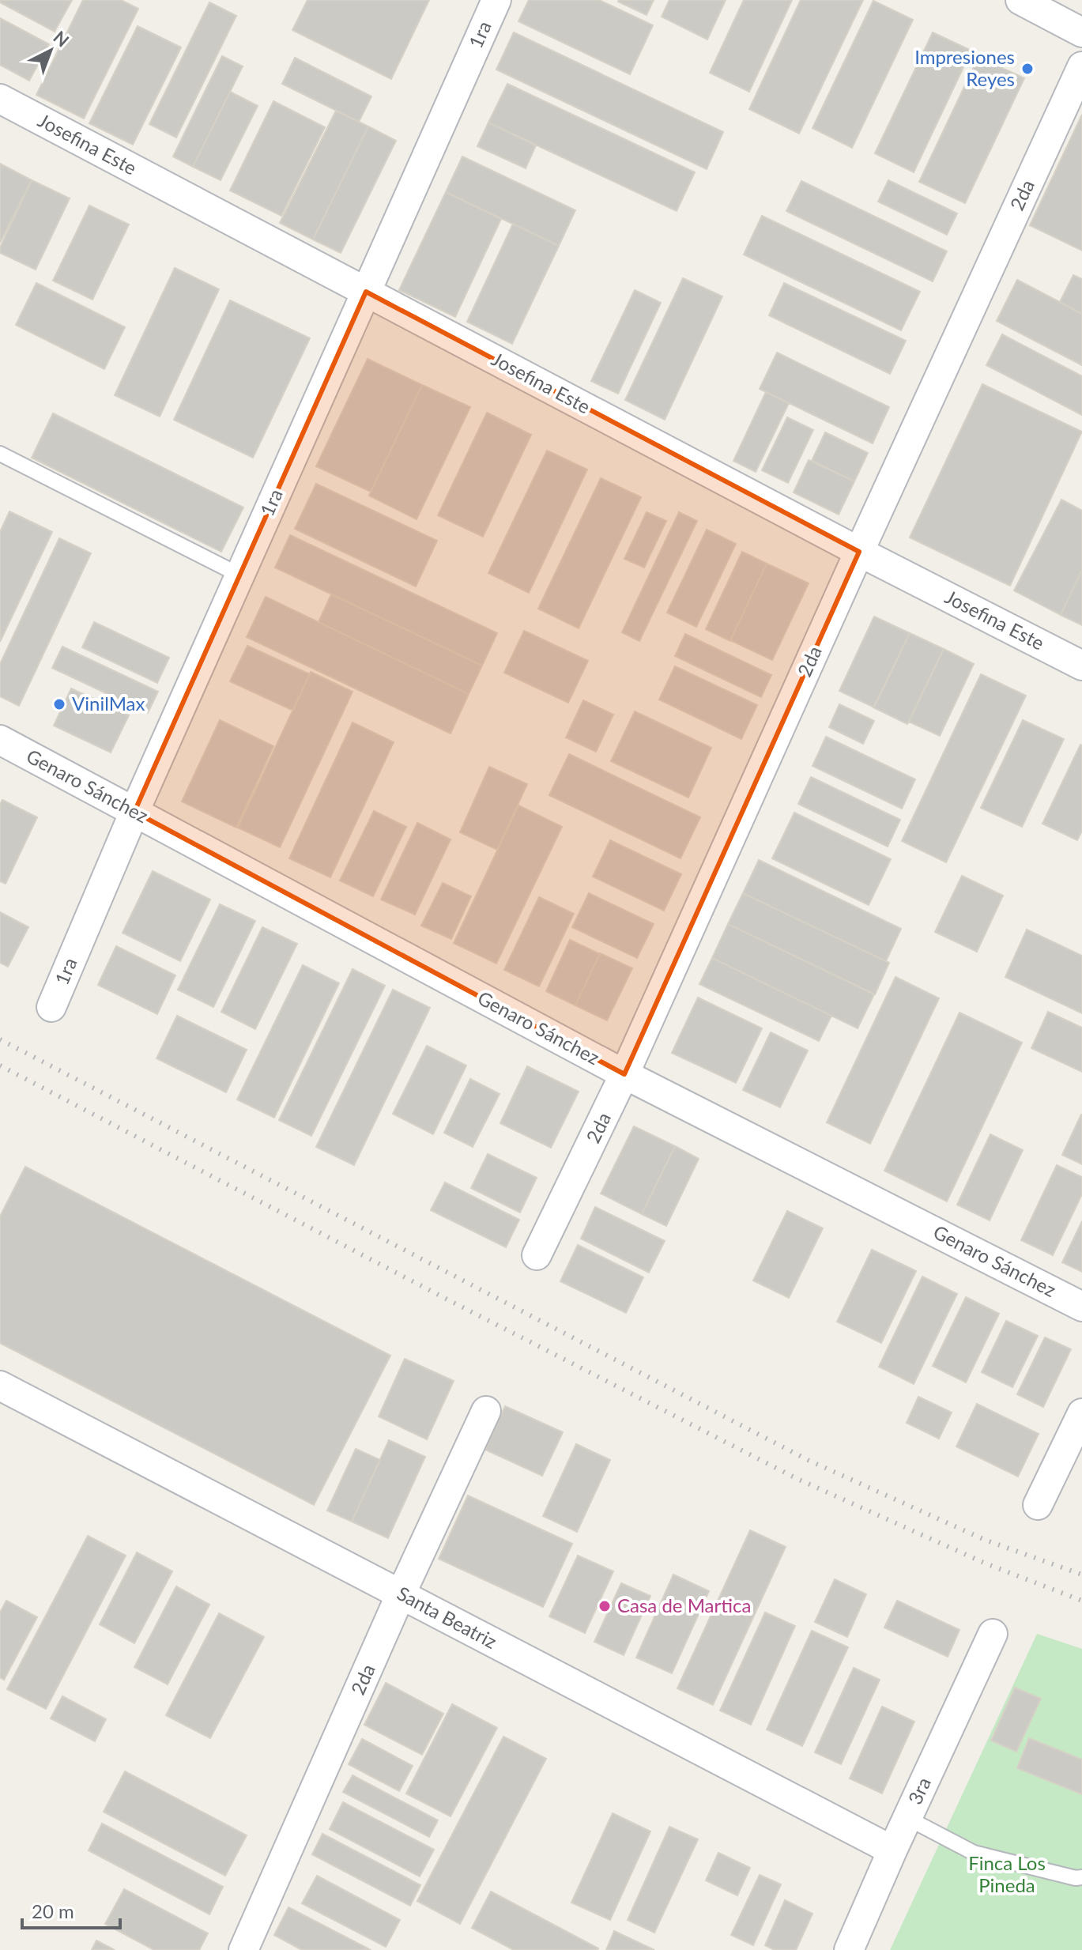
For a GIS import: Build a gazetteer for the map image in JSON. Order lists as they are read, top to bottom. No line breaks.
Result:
{"streets":{"street":["1ra","Josefina Este","2da","Genaro Sánchez","Santa Beatriz","3ra"]},"crossings":[["1ra","Josefina Este"],["1ra","Genaro Sánchez"],["Josefina Este","2da"],["2da","Genaro Sánchez"],["2da","Santa Beatriz"],["Santa Beatriz","3ra"]],"parks":["Finca Los Pineda"],"places":["Impresiones Reyes","VinilMax","Casa de Martica"],"scale_bar":"20 m","north":"top right"}
